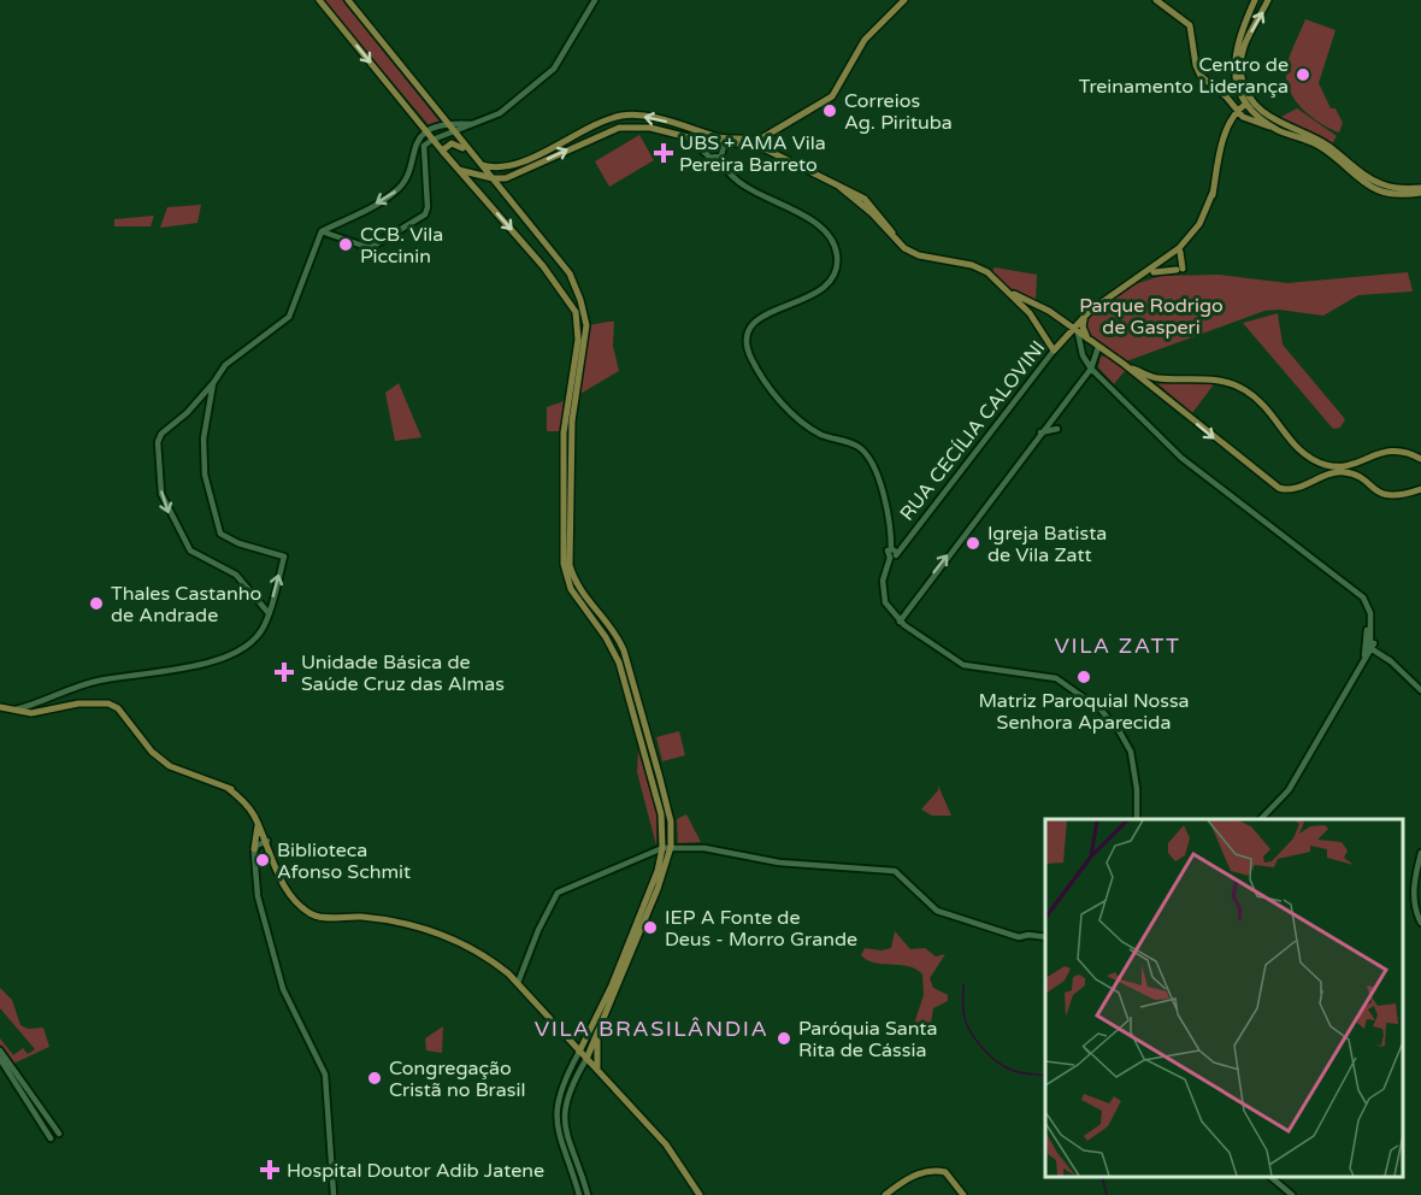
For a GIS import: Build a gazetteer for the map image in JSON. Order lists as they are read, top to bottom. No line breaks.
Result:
{"streets":{"main road":["RUA CECÍLIA CALOVINI"]},"districts":["VILA ZATT","VILA BRASILÂNDIA"],"parks":["Parque Rodrigo de Gasperi"],"places":{"other":["Centro de Treinamento Liderança","Correios Ag. Pirituba","CCB. Vila Piccinin","Igreja Batista de Vila Zatt","Thales Castanho de Andrade","Matriz Paroquial Nossa Senhora Aparecida","Biblioteca Afonso Schmit","IEP A Fonte de Deus - Morro Grande","Paróquia Santa Rita de Cássia","Congregação Cristã no Brasil"],"health":["UBS + AMA Vila Pereira Barreto","Unidade Básica de Saúde Cruz das Almas","Hospital Doutor Adib Jatene"]}}
